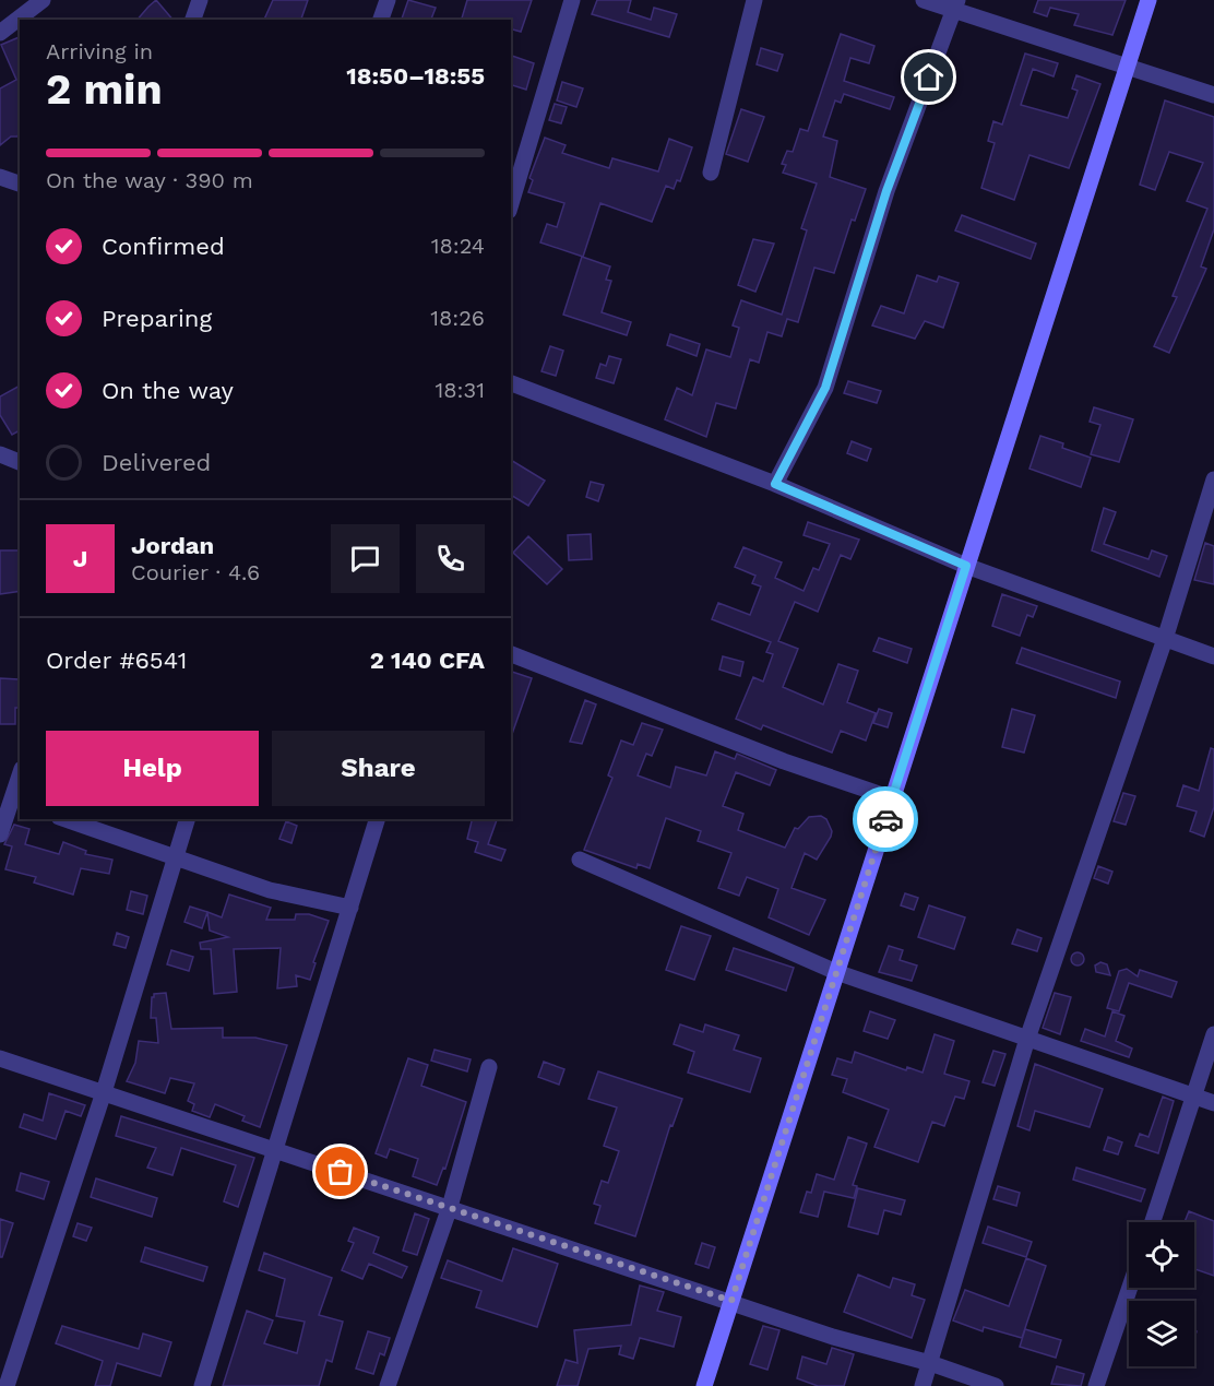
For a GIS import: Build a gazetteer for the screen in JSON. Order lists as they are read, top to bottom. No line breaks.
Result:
{"page":{"heading":["2 min","Arriving in","18:50–18:55"],"panel":["Jordan","Courier · 4.6","Order #6541","2 140 CFA"],"bar":"On the way · 390 m","list":[["Confirmed","18:24"],["Preparing","18:26"],["On the way","18:31"],"Delivered"],"round":"J","buttons":["Help","Share"]}}
